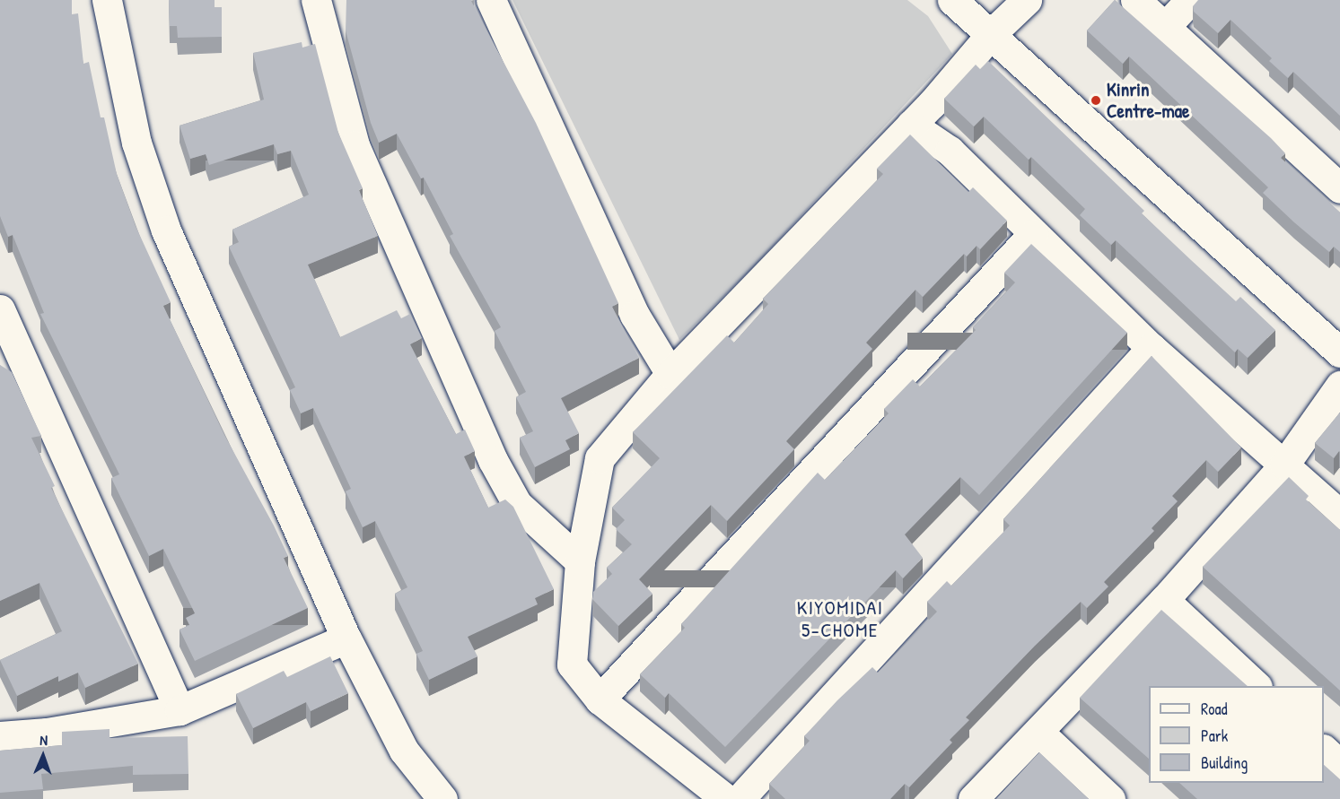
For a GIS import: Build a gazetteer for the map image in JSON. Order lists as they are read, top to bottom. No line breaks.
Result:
{"districts":["KIYOMIDAI 5-CHOME"],"places":["Kinrin Centre-mae"],"legend":["Road","Park","Building"],"north":"top"}
